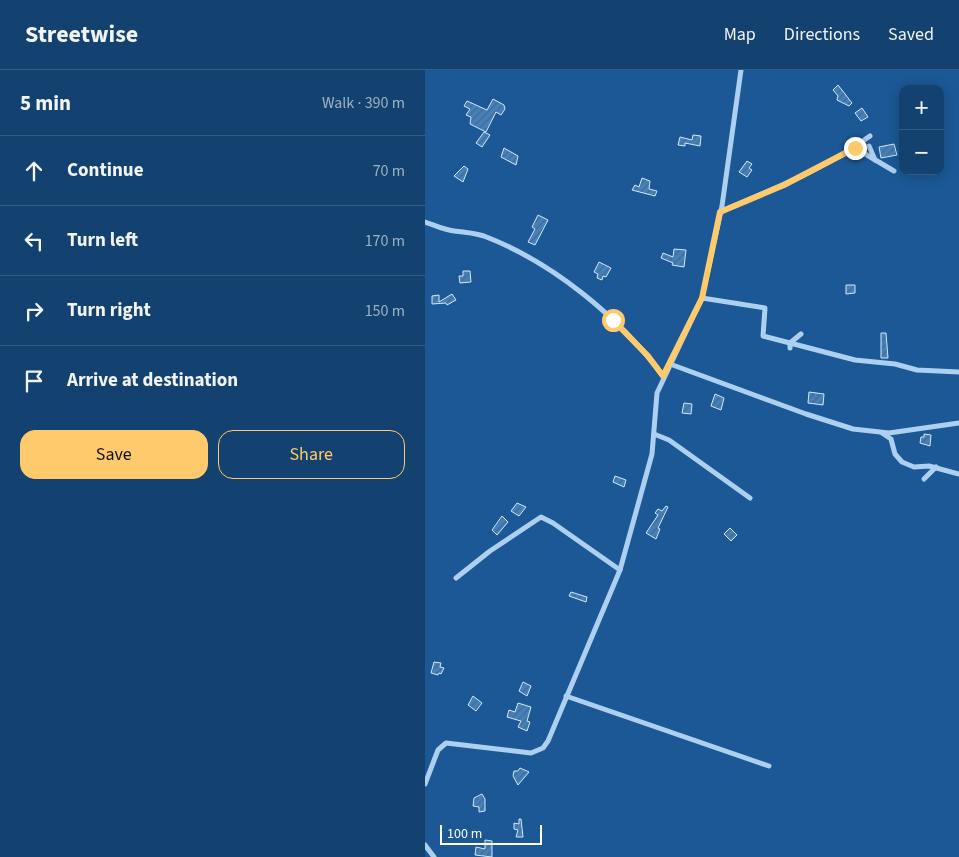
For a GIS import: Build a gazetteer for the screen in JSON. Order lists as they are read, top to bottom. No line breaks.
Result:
{"scale_bar":"100 m","page":{"header":"Streetwise","nav":["Map","Directions","Saved"],"heading":["5 min","Walk · 390 m"],"map_buttons":["+","−"],"list":[["Continue","70 m"],["Turn left","170 m"],["Turn right","150 m"],"Arrive at destination"],"buttons":["Save","Share"],"scale":"100 m"}}
